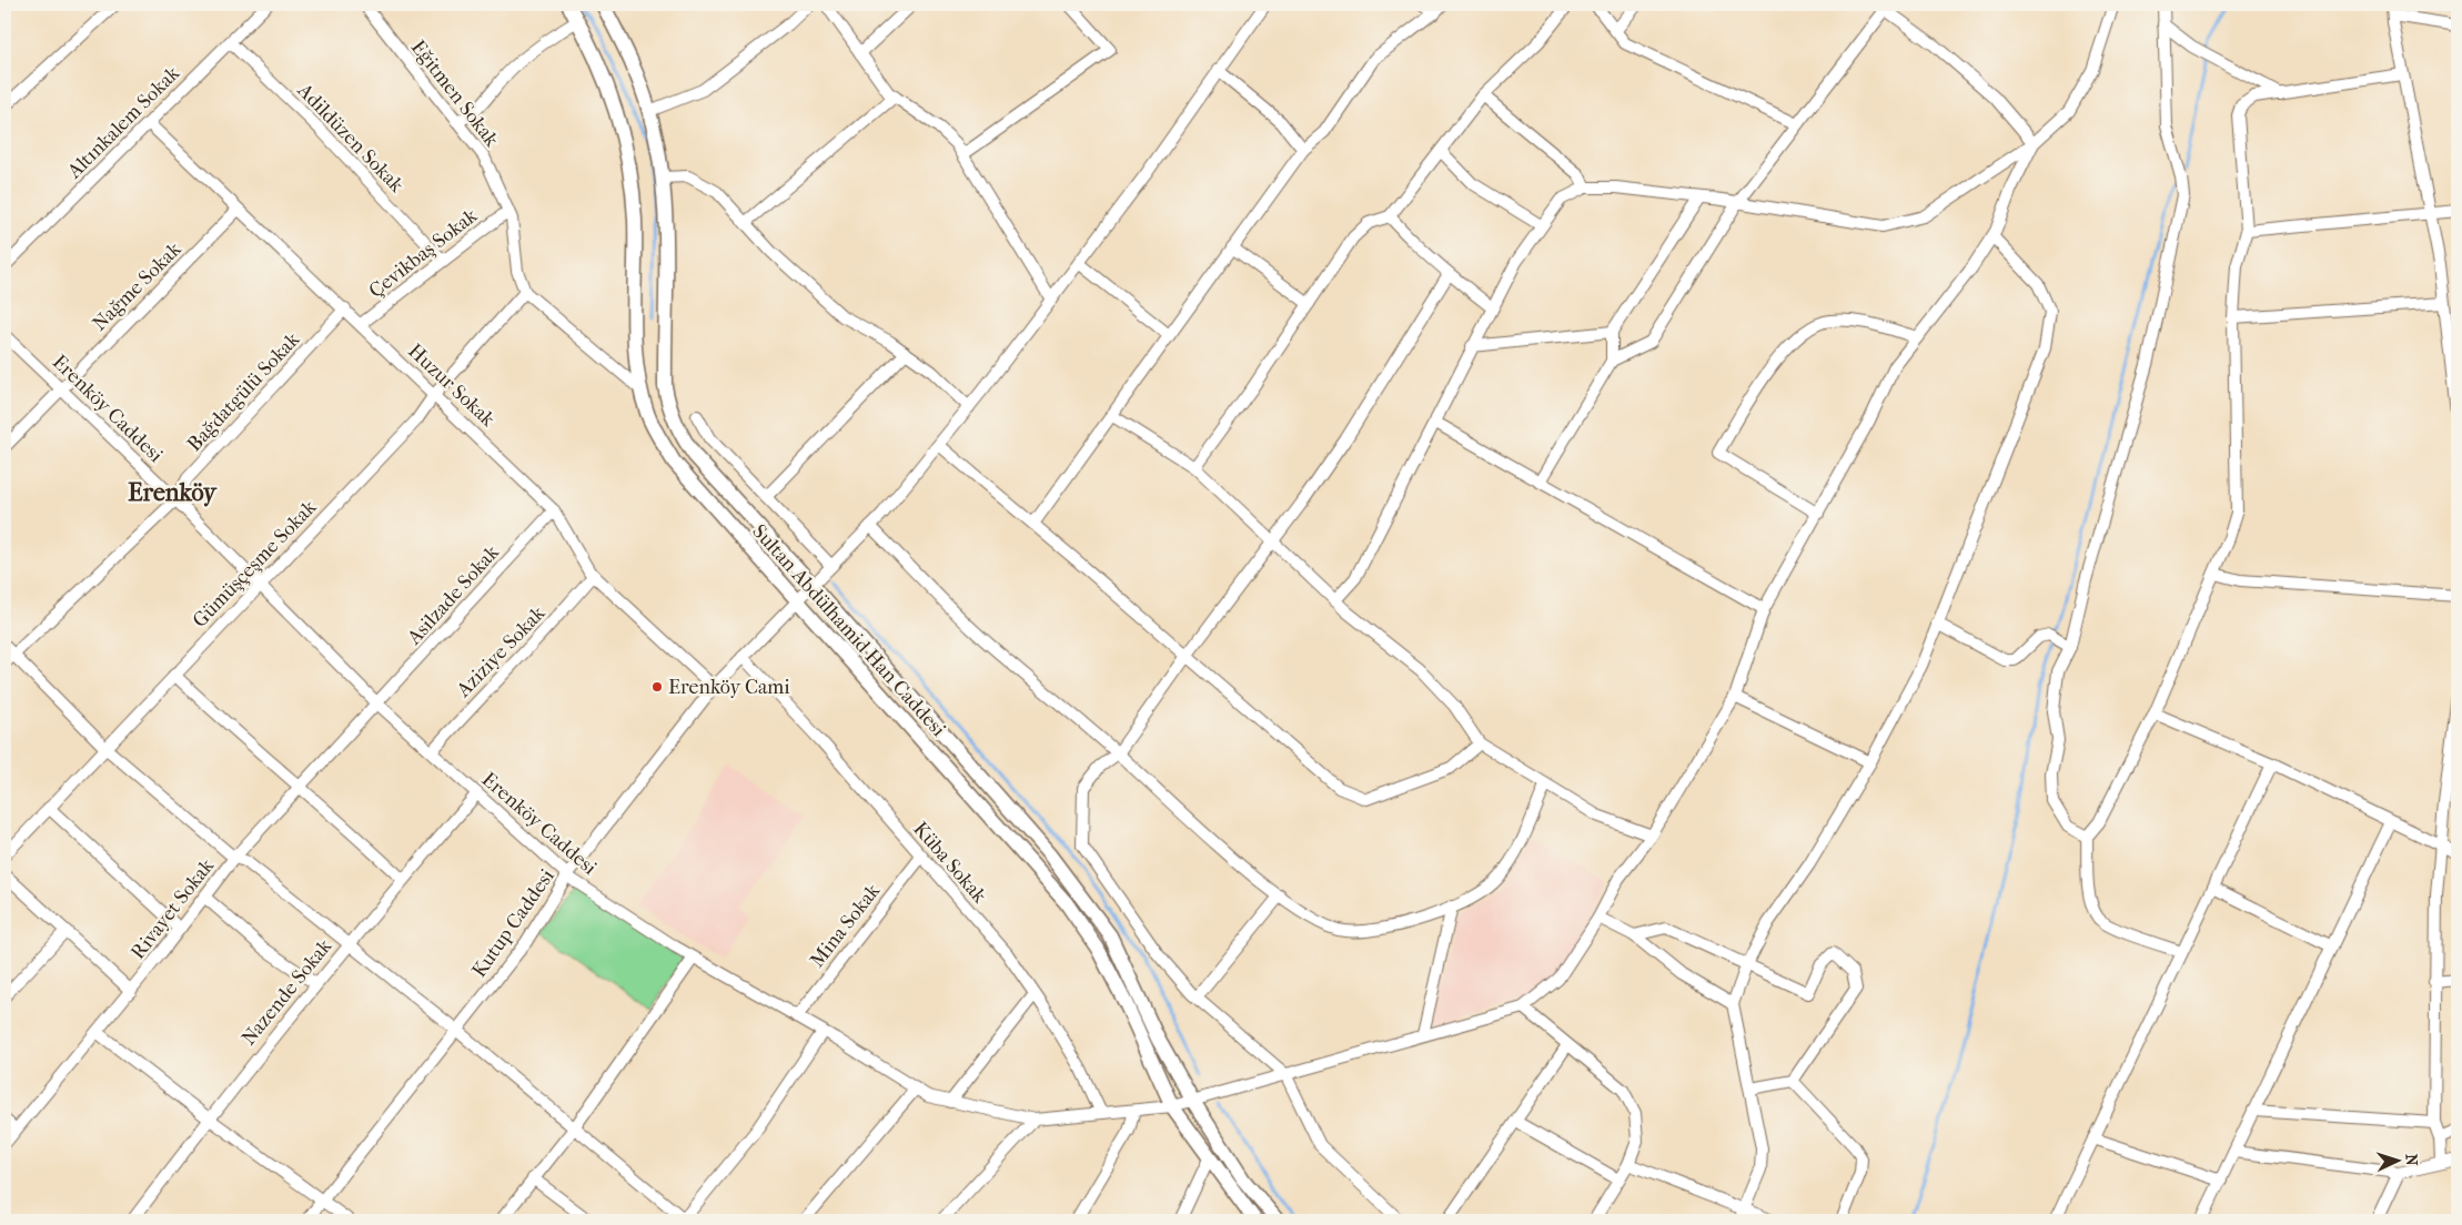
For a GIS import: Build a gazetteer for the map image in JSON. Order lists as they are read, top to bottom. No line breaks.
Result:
{"streets":{"main road":["Sultan Abdülhamid Han Caddesi"],"street":["Eğitmen Sokak","Altınkalem Sokak","Adildüzen Sokak","Çevikbaş Sokak","Nağme Sokak","Huzur Sokak","Bağdatgülü Sokak","Erenköy Caddesi","Gümüşçeşme Sokak","Asilzade Sokak","Aziziye Sokak","Küba Sokak","Rivayet Sokak","Kutup Caddesi","Mina Sokak","Nazende Sokak"]},"crossings":[["Eğitmen Sokak","Çevikbaş Sokak"],["Eğitmen Sokak","Gümüşçeşme Sokak"],["Altınkalem Sokak","Adildüzen Sokak"],["Altınkalem Sokak","Huzur Sokak"],["Adildüzen Sokak","Çevikbaş Sokak"],["Çevikbaş Sokak","Huzur Sokak"],["Nağme Sokak","Huzur Sokak"],["Nağme Sokak","Erenköy Caddesi"],["Huzur Sokak","Bağdatgülü Sokak"],["Huzur Sokak","Gümüşçeşme Sokak"],["Huzur Sokak","Asilzade Sokak"],["Huzur Sokak","Aziziye Sokak"],["Huzur Sokak","Kutup Caddesi"],["Bağdatgülü Sokak","Erenköy Caddesi"],["Erenköy Caddesi","Gümüşçeşme Sokak"],["Erenköy Caddesi","Asilzade Sokak"],["Erenköy Caddesi","Sultan Abdülhamid Han Caddesi"],["Erenköy Caddesi","Aziziye Sokak"],["Erenköy Caddesi","Küba Sokak"],["Erenköy Caddesi","Rivayet Sokak"],["Erenköy Caddesi","Kutup Caddesi"],["Erenköy Caddesi","Mina Sokak"],["Erenköy Caddesi","Nazende Sokak"],["Asilzade Sokak","Rivayet Sokak"],["Sultan Abdülhamid Han Caddesi","Kutup Caddesi"],["Küba Sokak","Kutup Caddesi"],["Küba Sokak","Mina Sokak"]],"districts":["Erenköy"],"places":["Erenköy Cami"],"north":"right"}
